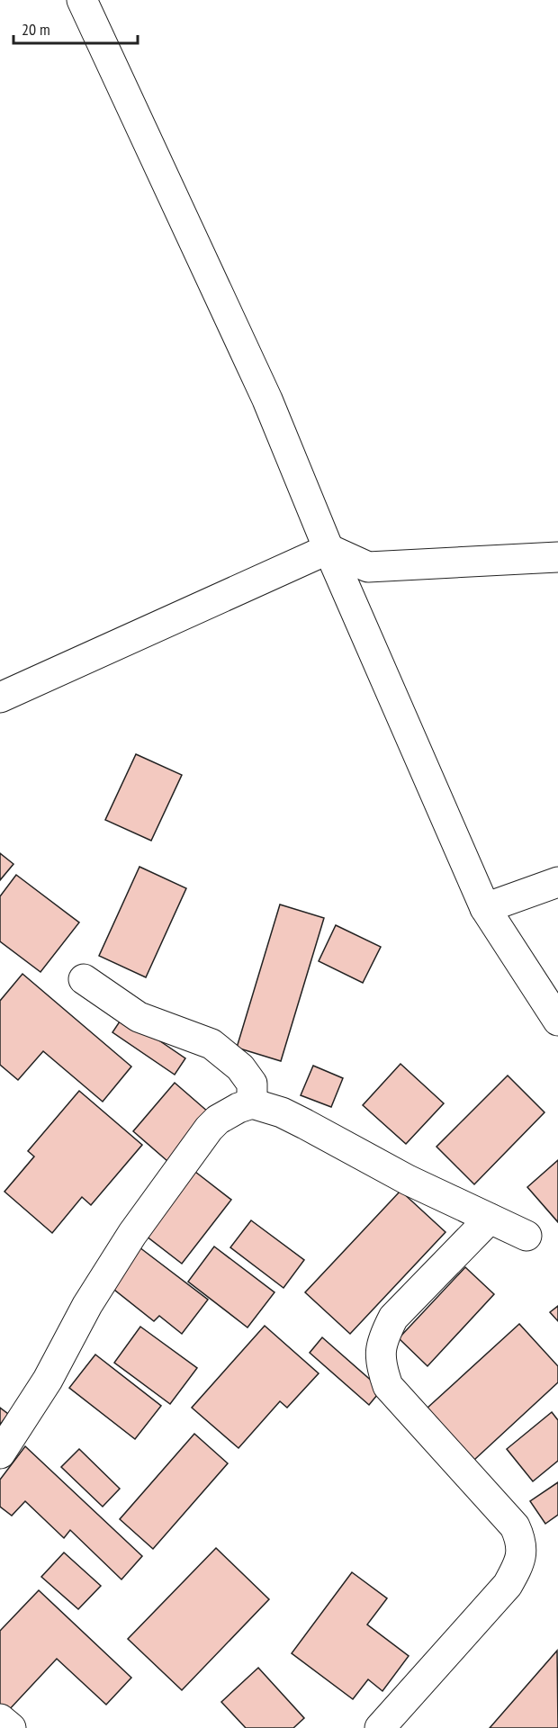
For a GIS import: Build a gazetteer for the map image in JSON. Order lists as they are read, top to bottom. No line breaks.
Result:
{"scale_bar":"20 m"}
